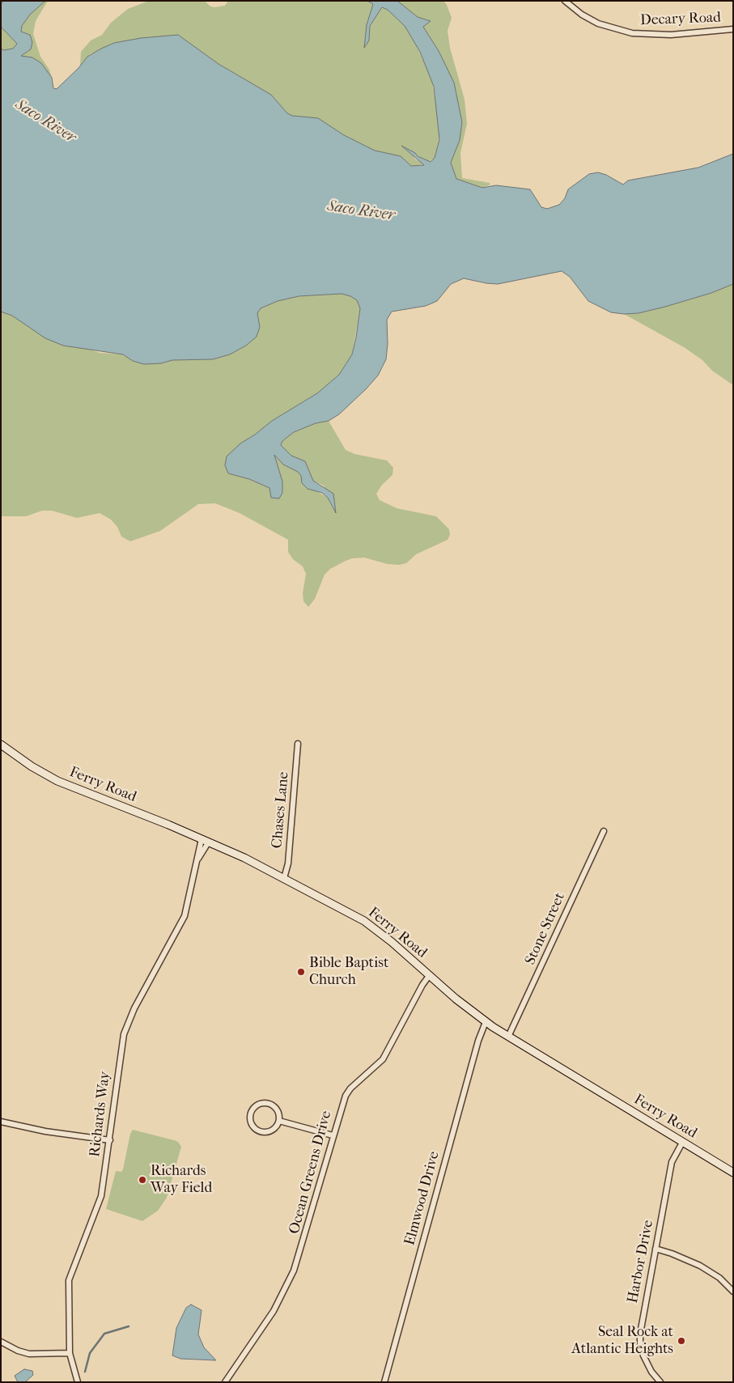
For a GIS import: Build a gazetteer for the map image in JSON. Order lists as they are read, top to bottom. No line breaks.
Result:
{"streets":{"main road":["Ferry Road"],"street":["Decary Road","Chases Lane","Stone Street","Richards Way","Ocean Greens Drive","Elmwood Drive","Harbor Drive"]},"crossings":[["Ferry Road","Chases Lane"],["Ferry Road","Stone Street"],["Ferry Road","Richards Way"],["Ferry Road","Ocean Greens Drive"],["Ferry Road","Elmwood Drive"],["Ferry Road","Harbor Drive"]],"water":["Saco River"],"places":["Bible Baptist Church","Richards Way Field","Seal Rock at Atlantic Heights"]}
